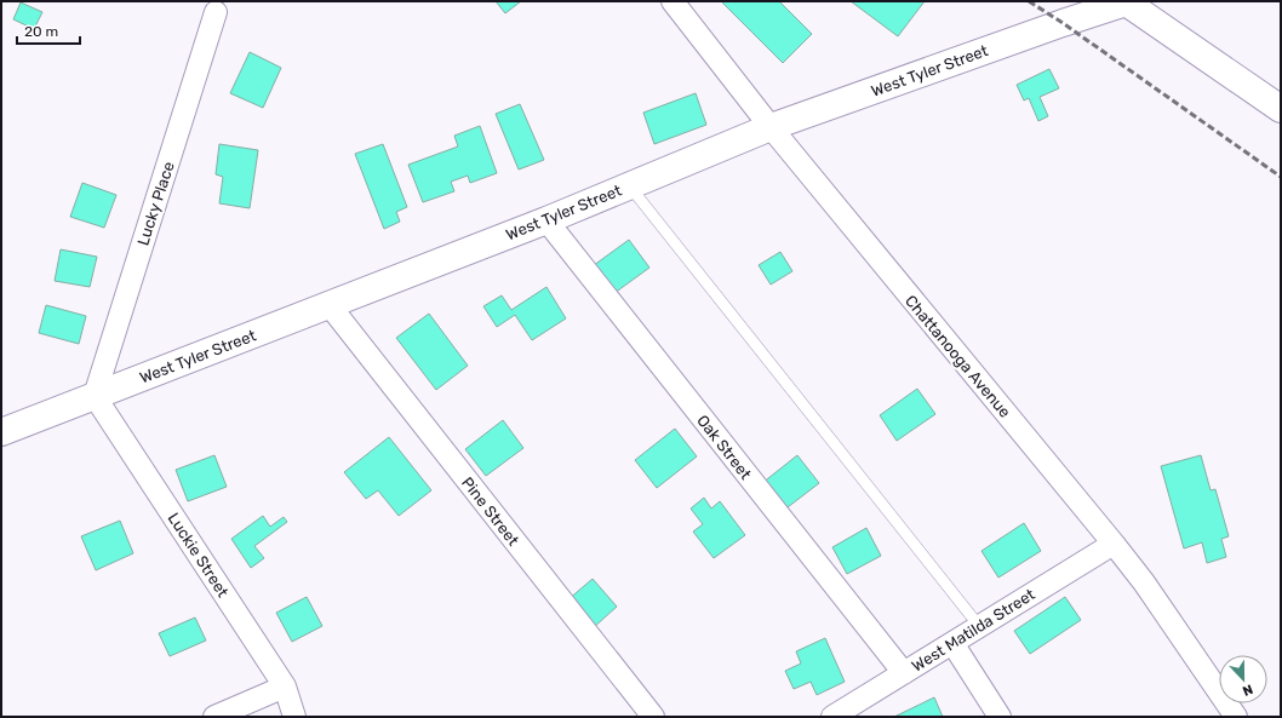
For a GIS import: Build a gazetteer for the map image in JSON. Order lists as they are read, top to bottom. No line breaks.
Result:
{"streets":{"street":["West Tyler Street","Lucky Place","Chattanooga Avenue","Oak Street","Pine Street","Luckie Street","West Matilda Street"]},"crossings":[["West Tyler Street","Lucky Place"],["West Tyler Street","Chattanooga Avenue"],["West Tyler Street","Oak Street"],["West Tyler Street","Pine Street"],["West Tyler Street","Luckie Street"],["Lucky Place","Luckie Street"],["Chattanooga Avenue","West Matilda Street"],["Oak Street","West Matilda Street"]],"scale_bar":"20 m","north":"bottom"}
